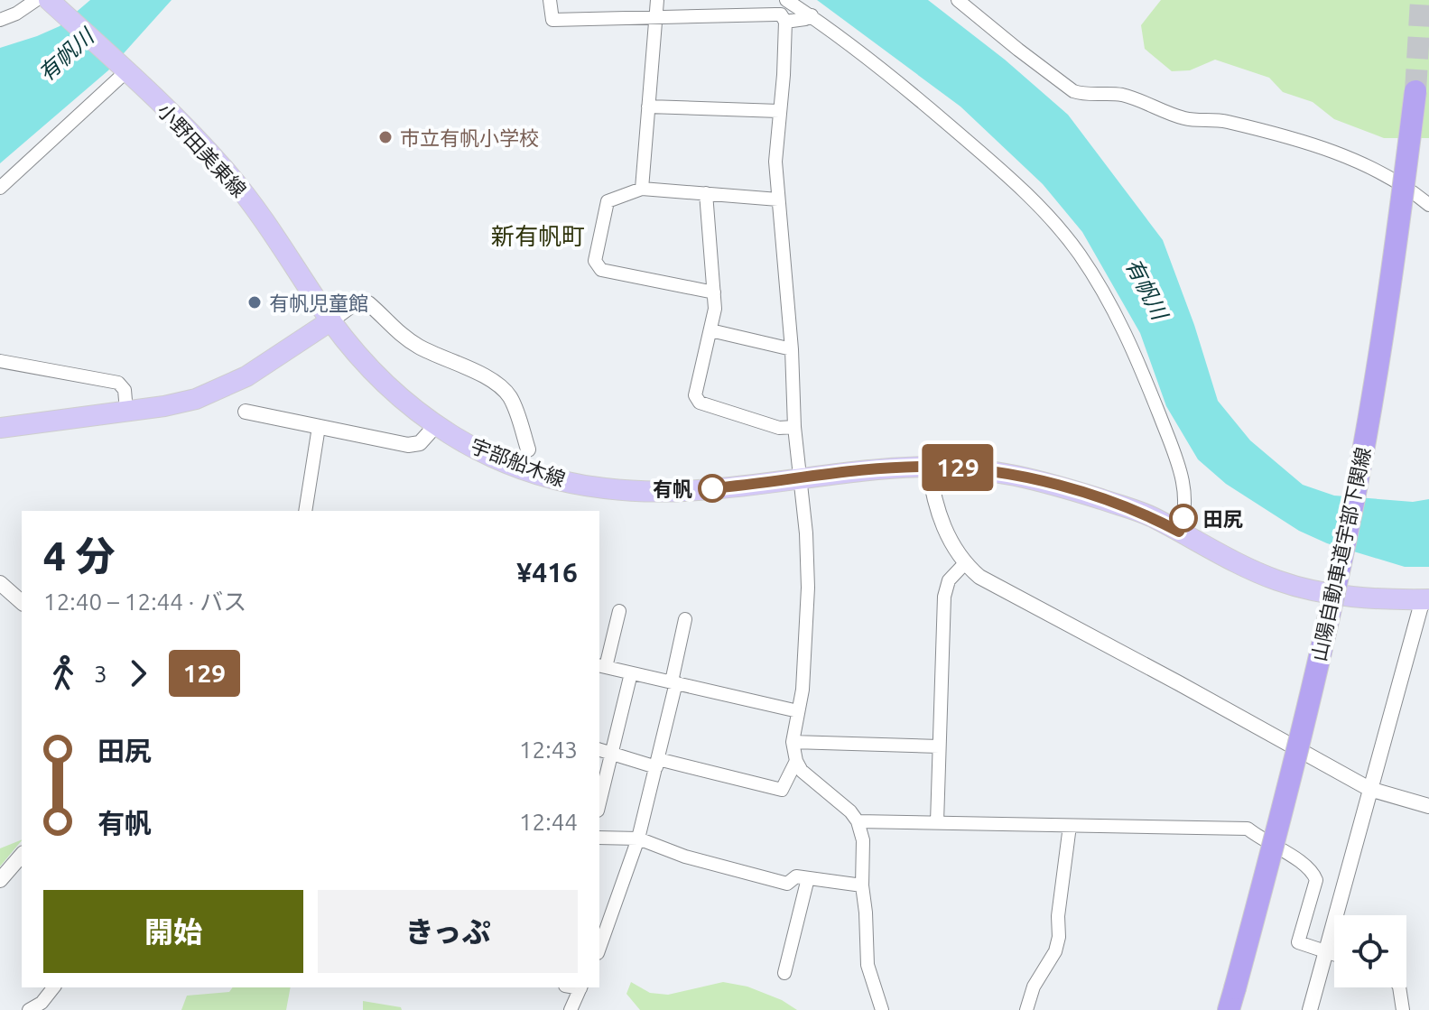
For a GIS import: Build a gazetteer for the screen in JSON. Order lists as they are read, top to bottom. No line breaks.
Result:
{"streets":{"highway":["山陽自動車道宇部下関線"],"main road":["小野田美東線","宇部船木線"]},"crossings":[["小野田美東線","宇部船木線"]],"districts":["新有帆町"],"water":["有帆川"],"places":["市立有帆小学校","有帆児童館","有帆","田尻"],"lines":["bus line 129"],"page":{"on_map":"129","heading":["4 分","12:40 – 12:44 · バス","¥416"],"legs":["3","129"],"list":[{"name":"田尻","value":"12:43"},{"name":"有帆","value":"12:44"}],"buttons":["開始","きっぷ"]}}
